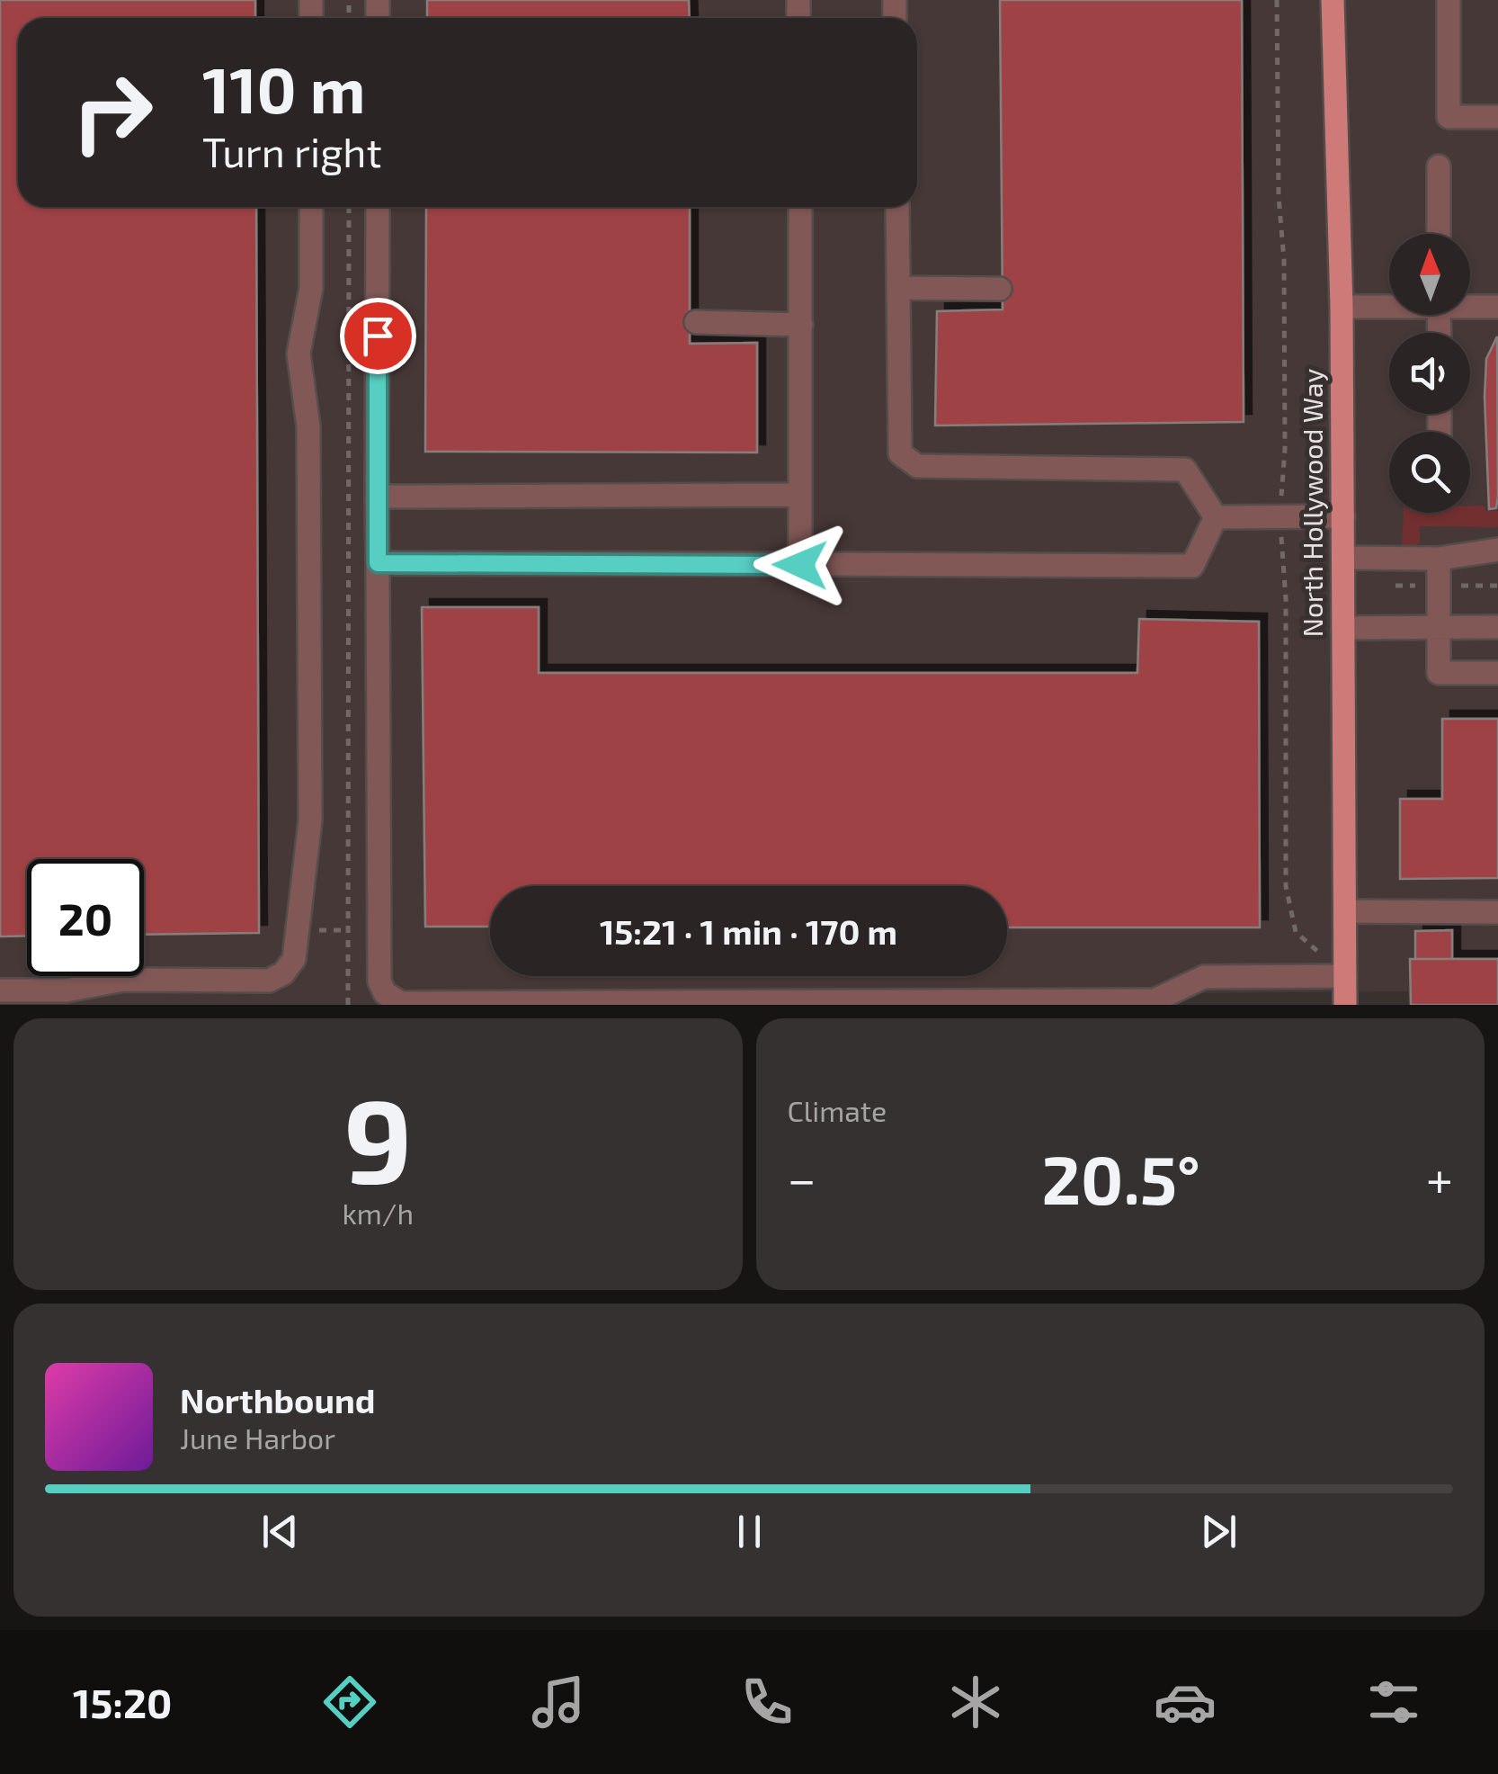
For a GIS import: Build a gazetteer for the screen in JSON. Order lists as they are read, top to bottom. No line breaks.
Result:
{"streets":{"main road":["North Hollywood Way"]},"north":"top","page":{"turn":["110 m","Turn right"],"limit":"20","trip":"15:21 · 1 min · 170 m","tile":[["9","km/h"],"Climate"],"heat":["−","20.5°","+"],"song":["Northbound","June Harbor"],"tabs":"15:20"}}
